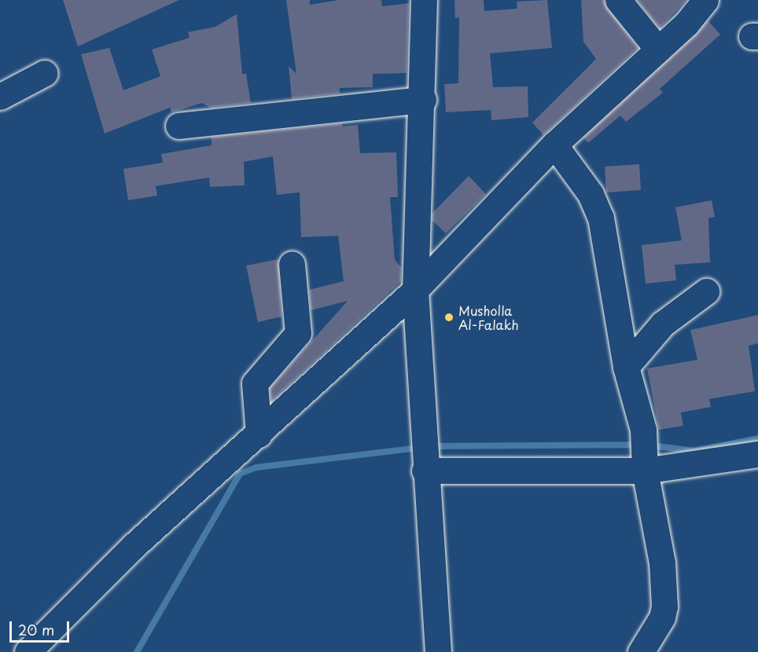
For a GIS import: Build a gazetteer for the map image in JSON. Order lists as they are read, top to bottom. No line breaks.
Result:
{"places":["Musholla Al-Falakh"],"scale_bar":"20 m"}
